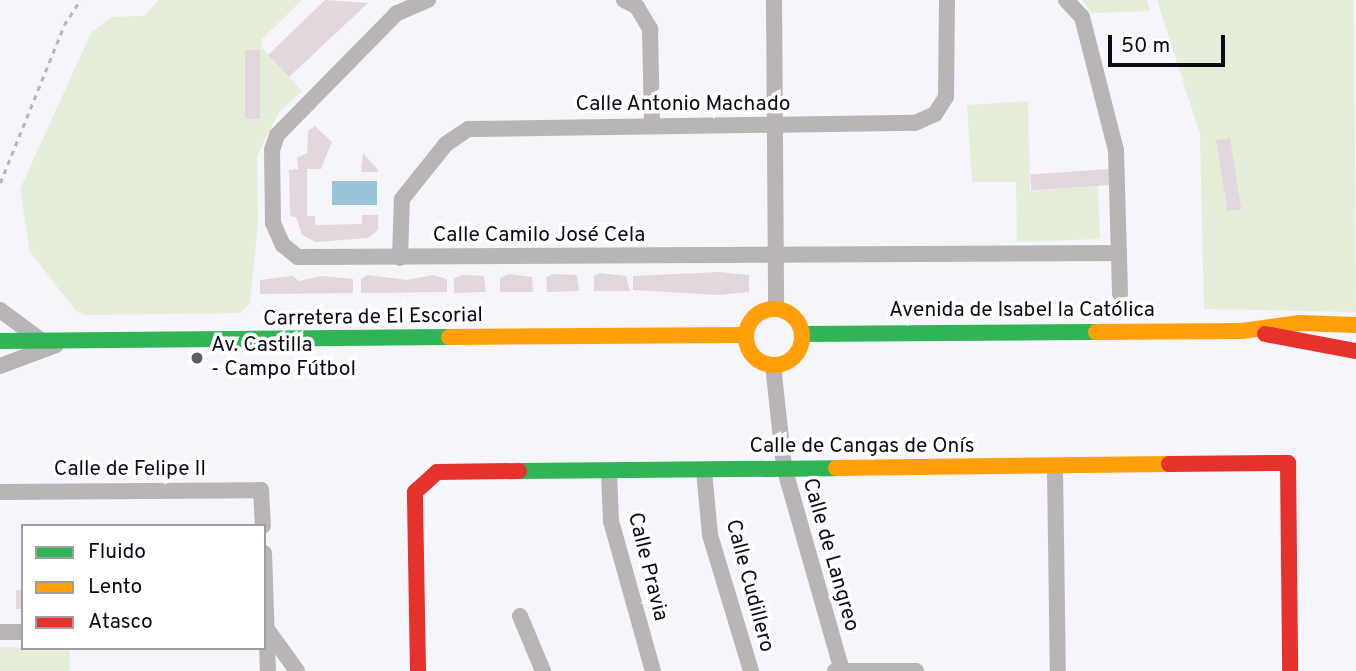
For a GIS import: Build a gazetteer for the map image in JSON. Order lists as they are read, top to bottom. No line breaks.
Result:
{"streets":{"street":["Calle Antonio Machado","Calle Camilo José Cela","Avenida de Isabel la Católica","Carretera de El Escorial","Calle de Cangas de Onís","Calle de Felipe II","Calle de Langreo","Calle Pravia","Calle Cudillero"]},"crossings":[["Calle Antonio Machado","Calle Camilo José Cela"],["Avenida de Isabel la Católica","Carretera de El Escorial"],["Avenida de Isabel la Católica","Calle de Langreo"],["Carretera de El Escorial","Calle de Langreo"],["Calle de Cangas de Onís","Calle de Langreo"],["Calle de Cangas de Onís","Calle Pravia"],["Calle de Cangas de Onís","Calle Cudillero"]],"places":["Av. Castilla - Campo Fútbol"],"legend":["Fluido","Lento","Atasco"],"scale_bar":"50 m"}
